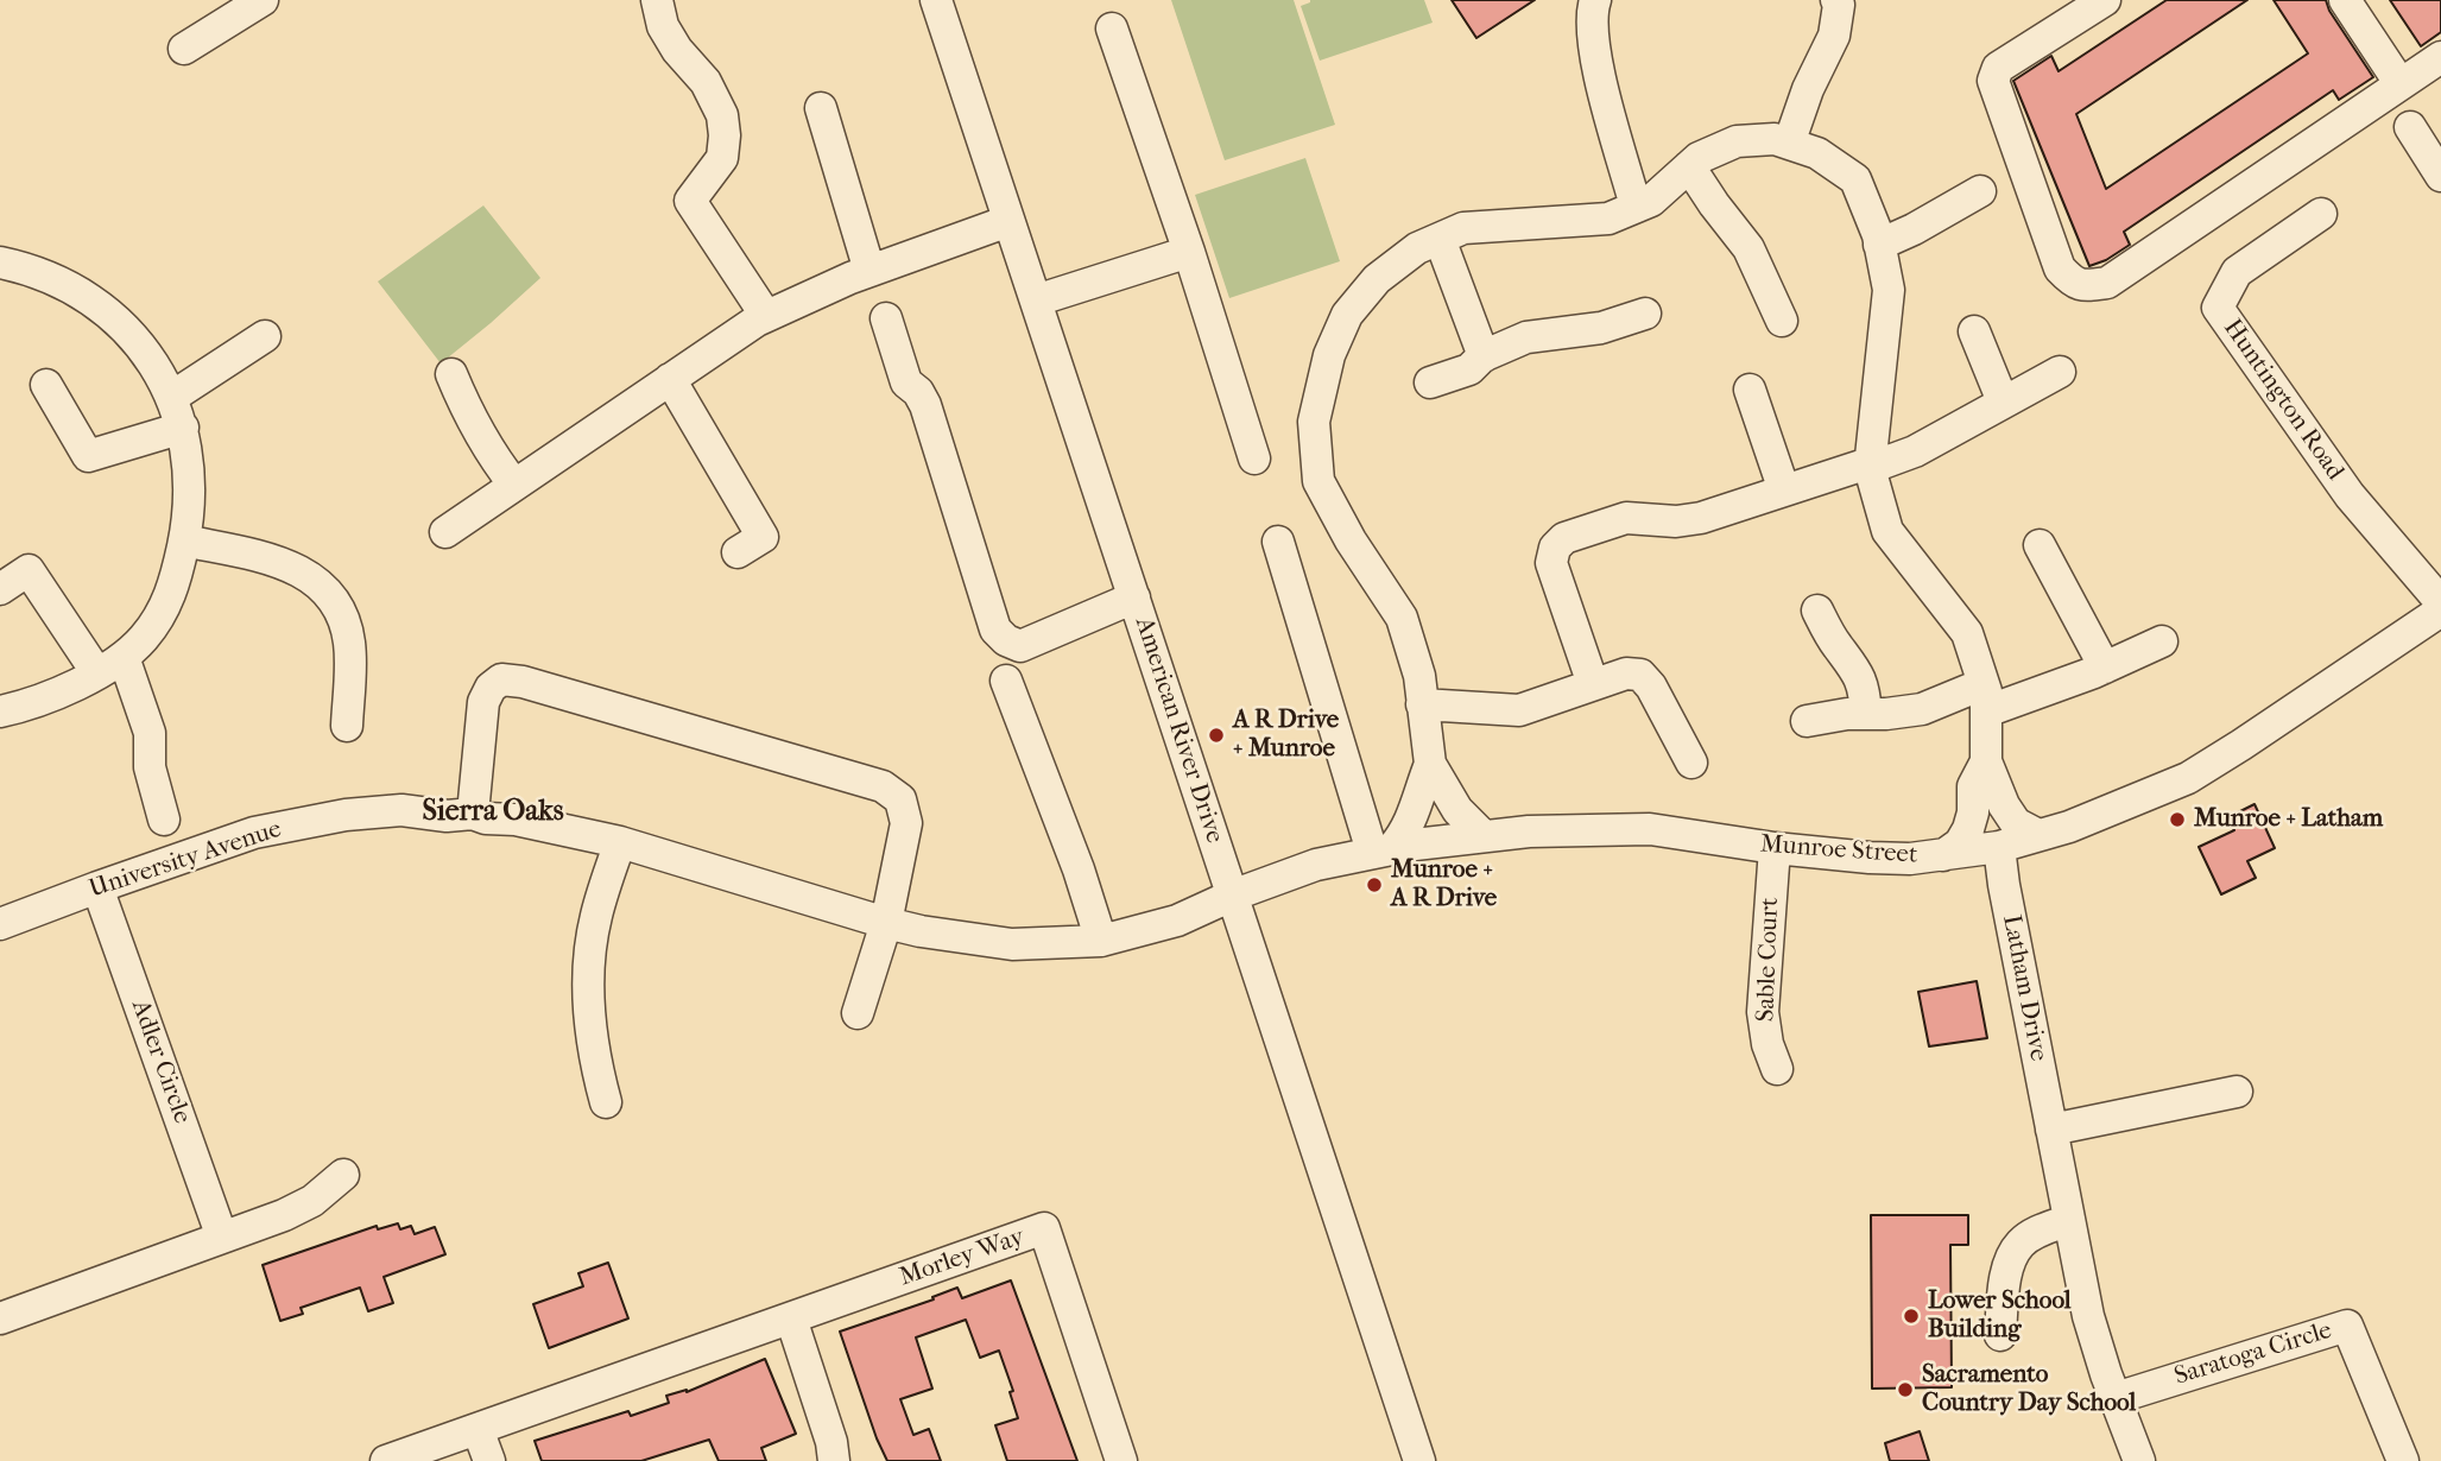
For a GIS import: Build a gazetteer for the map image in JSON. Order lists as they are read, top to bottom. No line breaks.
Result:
{"streets":{"street":["Huntington Road","American River Drive","Munroe Street","University Avenue","Sable Court","Latham Drive","Adler Circle","Morley Way","Saratoga Circle"]},"crossings":[["American River Drive","Munroe Street"],["American River Drive","University Avenue"],["Munroe Street","University Avenue"],["Munroe Street","Sable Court"],["Munroe Street","Latham Drive"],["University Avenue","Adler Circle"],["Latham Drive","Saratoga Circle"]],"districts":["Sierra Oaks"],"places":["A R Drive + Munroe","Munroe + Latham","Munroe + A R Drive","Lower School Building","Sacramento Country Day School"]}
